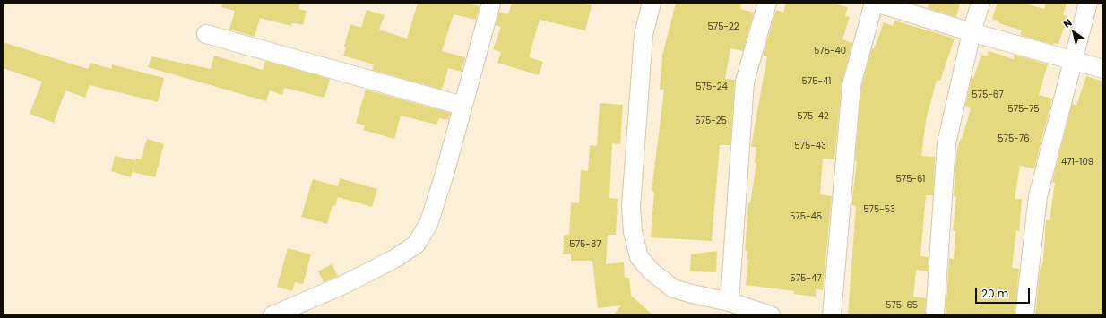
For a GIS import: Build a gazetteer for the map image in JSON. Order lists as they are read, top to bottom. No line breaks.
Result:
{"house_numbers":["575-22","575-40","575-41","575-24","575-67","575-75","575-42","575-25","575-76","575-43","471-109","575-61","575-53","575-45","575-87","575-47","575-65"],"scale_bar":"20 m","north":"top left"}
